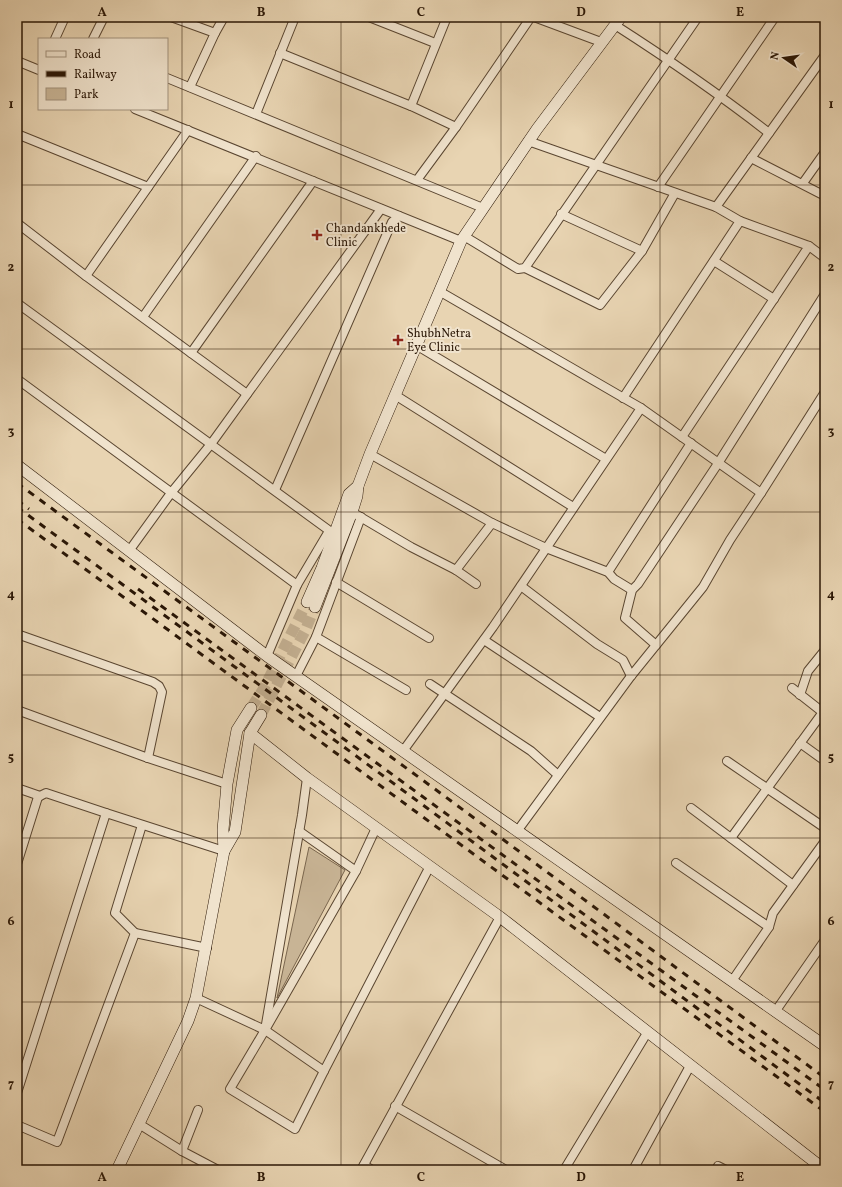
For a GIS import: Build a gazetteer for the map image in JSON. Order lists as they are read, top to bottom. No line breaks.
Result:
{"places":{"health":["Chandankhede Clinic","ShubhNetra Eye Clinic"]},"legend":["Road","Railway","Park"],"north":"left","grid":{"columns":["A","B","C","D","E"],"rows":["1","2","3","4","5","6","7"]}}
